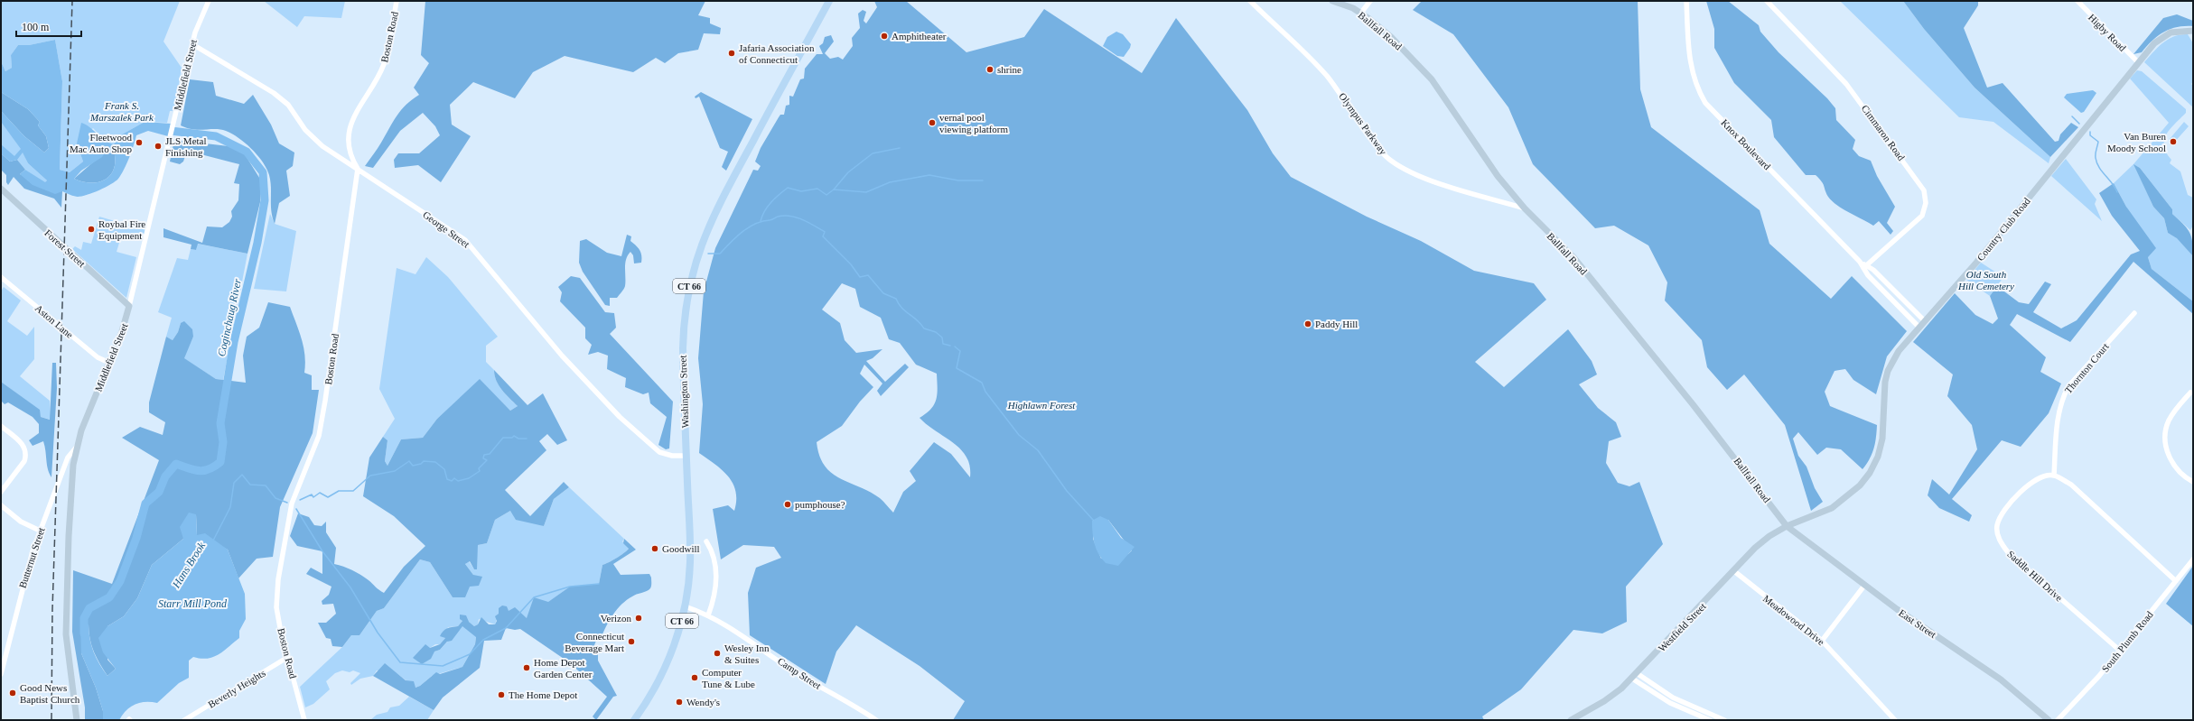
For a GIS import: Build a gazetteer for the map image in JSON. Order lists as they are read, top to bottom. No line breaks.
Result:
{"streets":{"highway":["CT 66","Washington Street"],"main road":["Ballfall Road","Middlefield Street","Country Club Road","Forest Street","East Street","Westfield Street"],"street":["Higby Road","Boston Road","Olympus Parkway","Cimmaron Road","Knox Boulevard","George Street","Aston Lane","Thornton Court","Butternut Street","Saddle Hill Drive","Meadowood Drive","South Plumb Road","Camp Street","Beverly Heights"]},"crossings":[["Ballfall Road","Olympus Parkway"],["Ballfall Road","Country Club Road"],["Ballfall Road","East Street"],["Ballfall Road","Westfield Street"],["Higby Road","Country Club Road"],["Boston Road","George Street"],["Boston Road","Beverly Heights"],["Middlefield Street","George Street"],["Middlefield Street","Forest Street"],["Middlefield Street","Aston Lane"],["Middlefield Street","Butternut Street"],["Cimmaron Road","Knox Boulevard"],["Knox Boulevard","Country Club Road"],["George Street","Washington Street"],["Country Club Road","East Street"],["Country Club Road","Westfield Street"],["Thornton Court","Saddle Hill Drive"],["Washington Street","Camp Street"],["Saddle Hill Drive","South Plumb Road"],["Meadowood Drive","Westfield Street"],["East Street","Westfield Street"]],"water":["Coginchaug River","Hans Brook","Starr Mill Pond"],"parks":["Frank S. Marszalek Park","Old South Hill Cemetery","Highlawn Forest"],"places":["Amphitheater","Jafaria Association of Connecticut","shrine","vernal pool viewing platform","Van Buren Moody School","Fleetwood Mac Auto Shop","JLS Metal Finishing","Roybal Fire Equipment","Paddy Hill","pumphouse?","Goodwill","Verizon","Connecticut Beverage Mart","Wesley Inn & Suites","Home Depot Garden Center","Computer Tune & Lube","Good News Baptist Church","The Home Depot","Wendy's"],"scale_bar":"100 m"}
